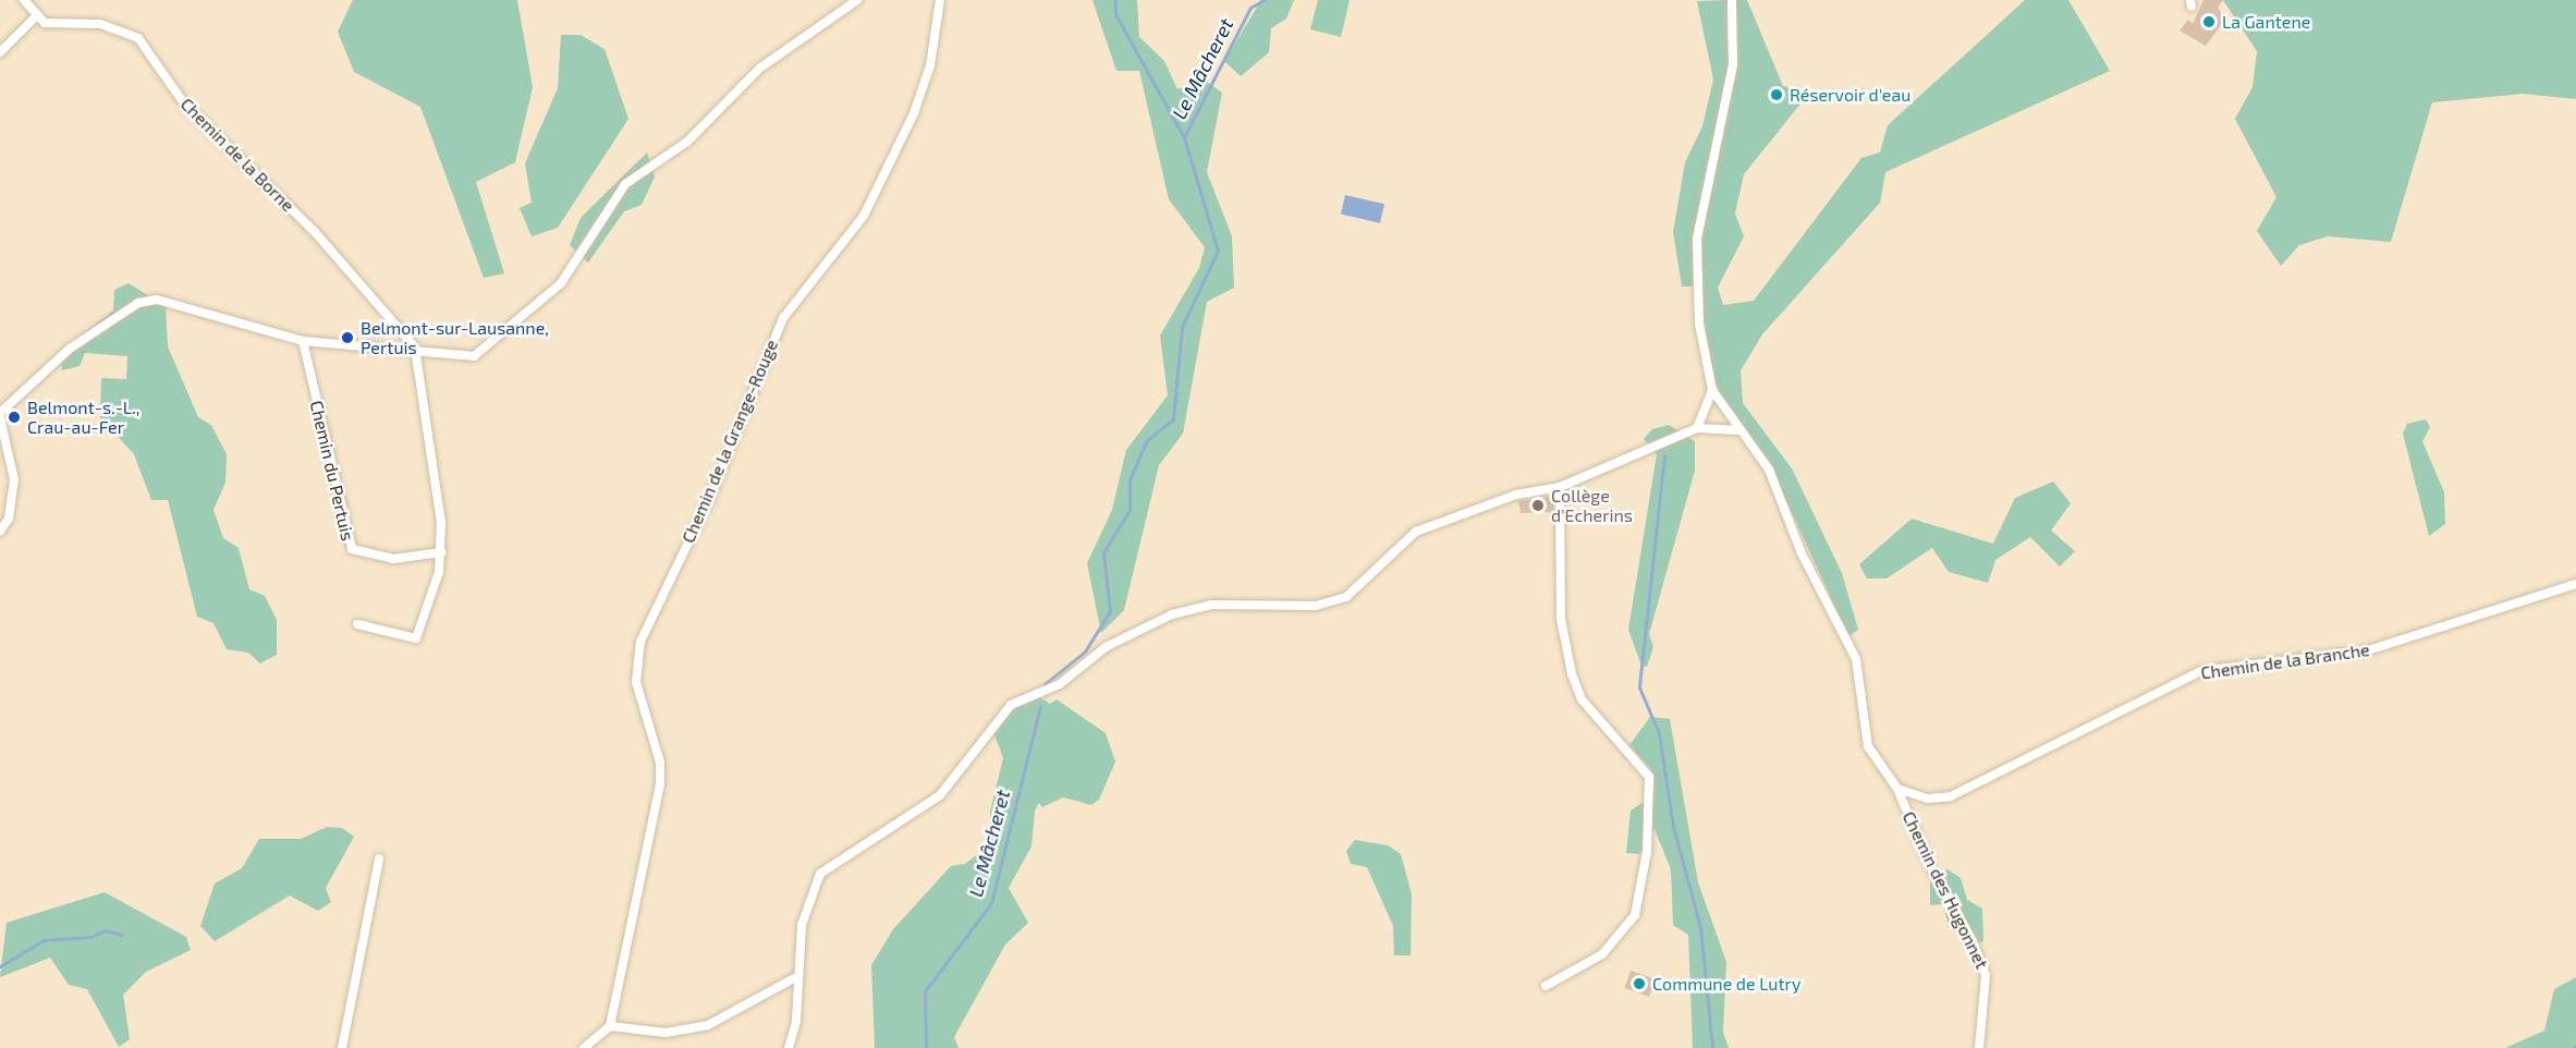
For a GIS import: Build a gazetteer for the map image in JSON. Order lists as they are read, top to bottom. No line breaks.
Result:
{"streets":{"street":["Chemin de la Borne","Chemin de la Grange-Rouge","Chemin du Pertuis","Chemin de la Branche","Chemin des Hugonnet"]},"crossings":[["Chemin de la Branche","Chemin des Hugonnet"]],"water":["Le Mâcheret"],"places":["La Gantene","Réservoir d'eau","Belmont-sur-Lausanne, Pertuis","Belmont-s.-L., Crau-au-Fer","Collège d'Echerins","Commune de Lutry"]}
